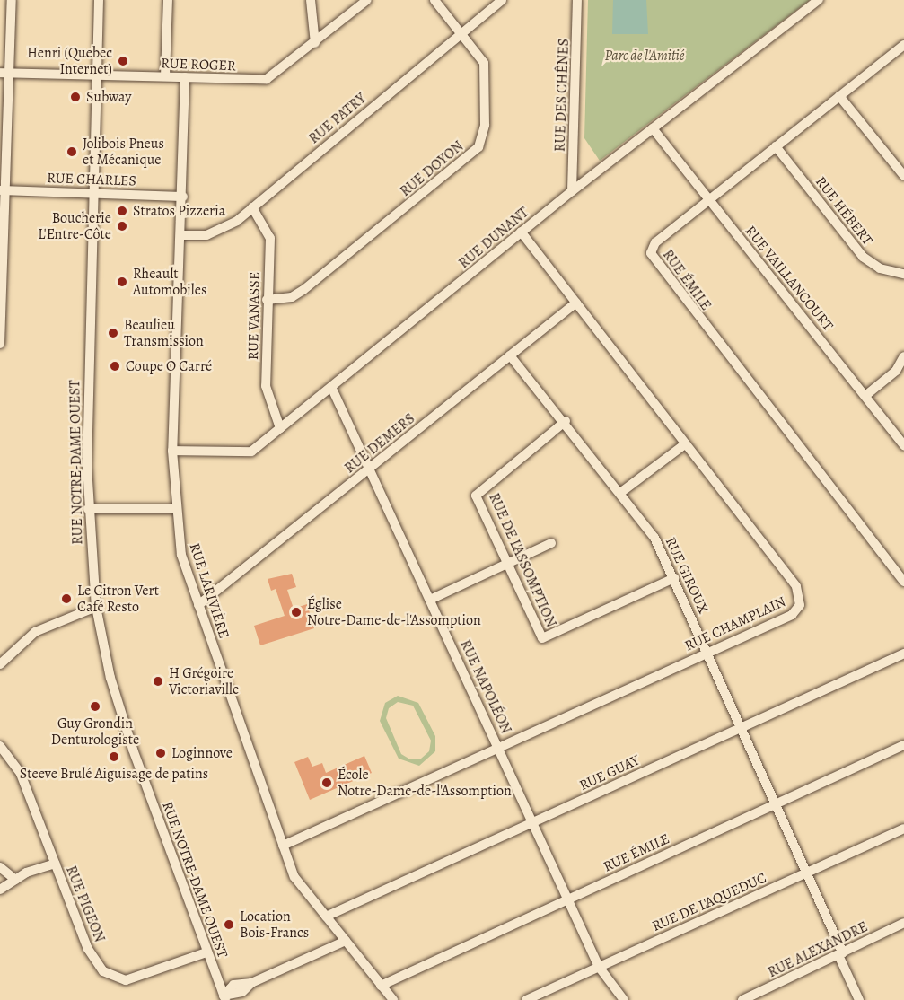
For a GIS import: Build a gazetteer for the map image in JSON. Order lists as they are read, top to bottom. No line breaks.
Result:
{"streets":{"street":["RUE ROGER","RUE DES CHÊNES","RUE PATRY","RUE DOYON","RUE CHARLES","RUE HÉBERT","RUE DUNANT","RUE VAILLANCOURT","RUE ÉMILE","RUE VANASSE","RUE DEMERS","RUE NOTRE-DAME OUEST","RUE DE L'ASSOMPTION","RUE GIROUX","RUE LARIVIÈRE","RUE CHAMPLAIN","RUE NAPOLÉON","RUE GUAY","RUE DE L'AQUEDUC","RUE PIGEON","RUE ALEXANDRE"]},"crossings":[["RUE ROGER","RUE NOTRE-DAME OUEST"],["RUE ROGER","RUE LARIVIÈRE"],["RUE DES CHÊNES","RUE DUNANT"],["RUE PATRY","RUE DOYON"],["RUE PATRY","RUE VANASSE"],["RUE PATRY","RUE LARIVIÈRE"],["RUE DOYON","RUE VANASSE"],["RUE CHARLES","RUE NOTRE-DAME OUEST"],["RUE CHARLES","RUE LARIVIÈRE"],["RUE HÉBERT","RUE ÉMILE"],["RUE DUNANT","RUE VAILLANCOURT"],["RUE DUNANT","RUE VANASSE"],["RUE DUNANT","RUE LARIVIÈRE"],["RUE DUNANT","RUE CHAMPLAIN"],["RUE DUNANT","RUE NAPOLÉON"],["RUE VAILLANCOURT","RUE ÉMILE"],["RUE ÉMILE","RUE GIROUX"],["RUE ÉMILE","RUE LARIVIÈRE"],["RUE ÉMILE","RUE NAPOLÉON"],["RUE DEMERS","RUE GIROUX"],["RUE DEMERS","RUE LARIVIÈRE"],["RUE DEMERS","RUE CHAMPLAIN"],["RUE DEMERS","RUE NAPOLÉON"],["RUE NOTRE-DAME OUEST","RUE PIGEON"],["RUE DE L'ASSOMPTION","RUE GIROUX"],["RUE GIROUX","RUE CHAMPLAIN"],["RUE GIROUX","RUE GUAY"],["RUE GIROUX","RUE DE L'AQUEDUC"],["RUE GIROUX","RUE ALEXANDRE"],["RUE LARIVIÈRE","RUE CHAMPLAIN"],["RUE LARIVIÈRE","RUE GUAY"],["RUE CHAMPLAIN","RUE NAPOLÉON"],["RUE NAPOLÉON","RUE GUAY"],["RUE NAPOLÉON","RUE DE L'AQUEDUC"]],"parks":["Parc de l'Amitié"],"places":["Henri (Quebec Internet)","Subway","Jolibois Pneus et Mécanique","Stratos Pizzeria","Boucherie L'Entre-Côte","Rheault Automobiles","Beaulieu Transmission","Coupe O Carré","Le Citron Vert Café Resto","Église Notre-Dame-de-l'Assomption","H Grégoire Victoriaville","Guy Grondin Denturologiste","Loginnove","Steeve Brulé Aiguisage de patins","École Notre-Dame-de-l'Assomption","Location Bois-Francs"]}
